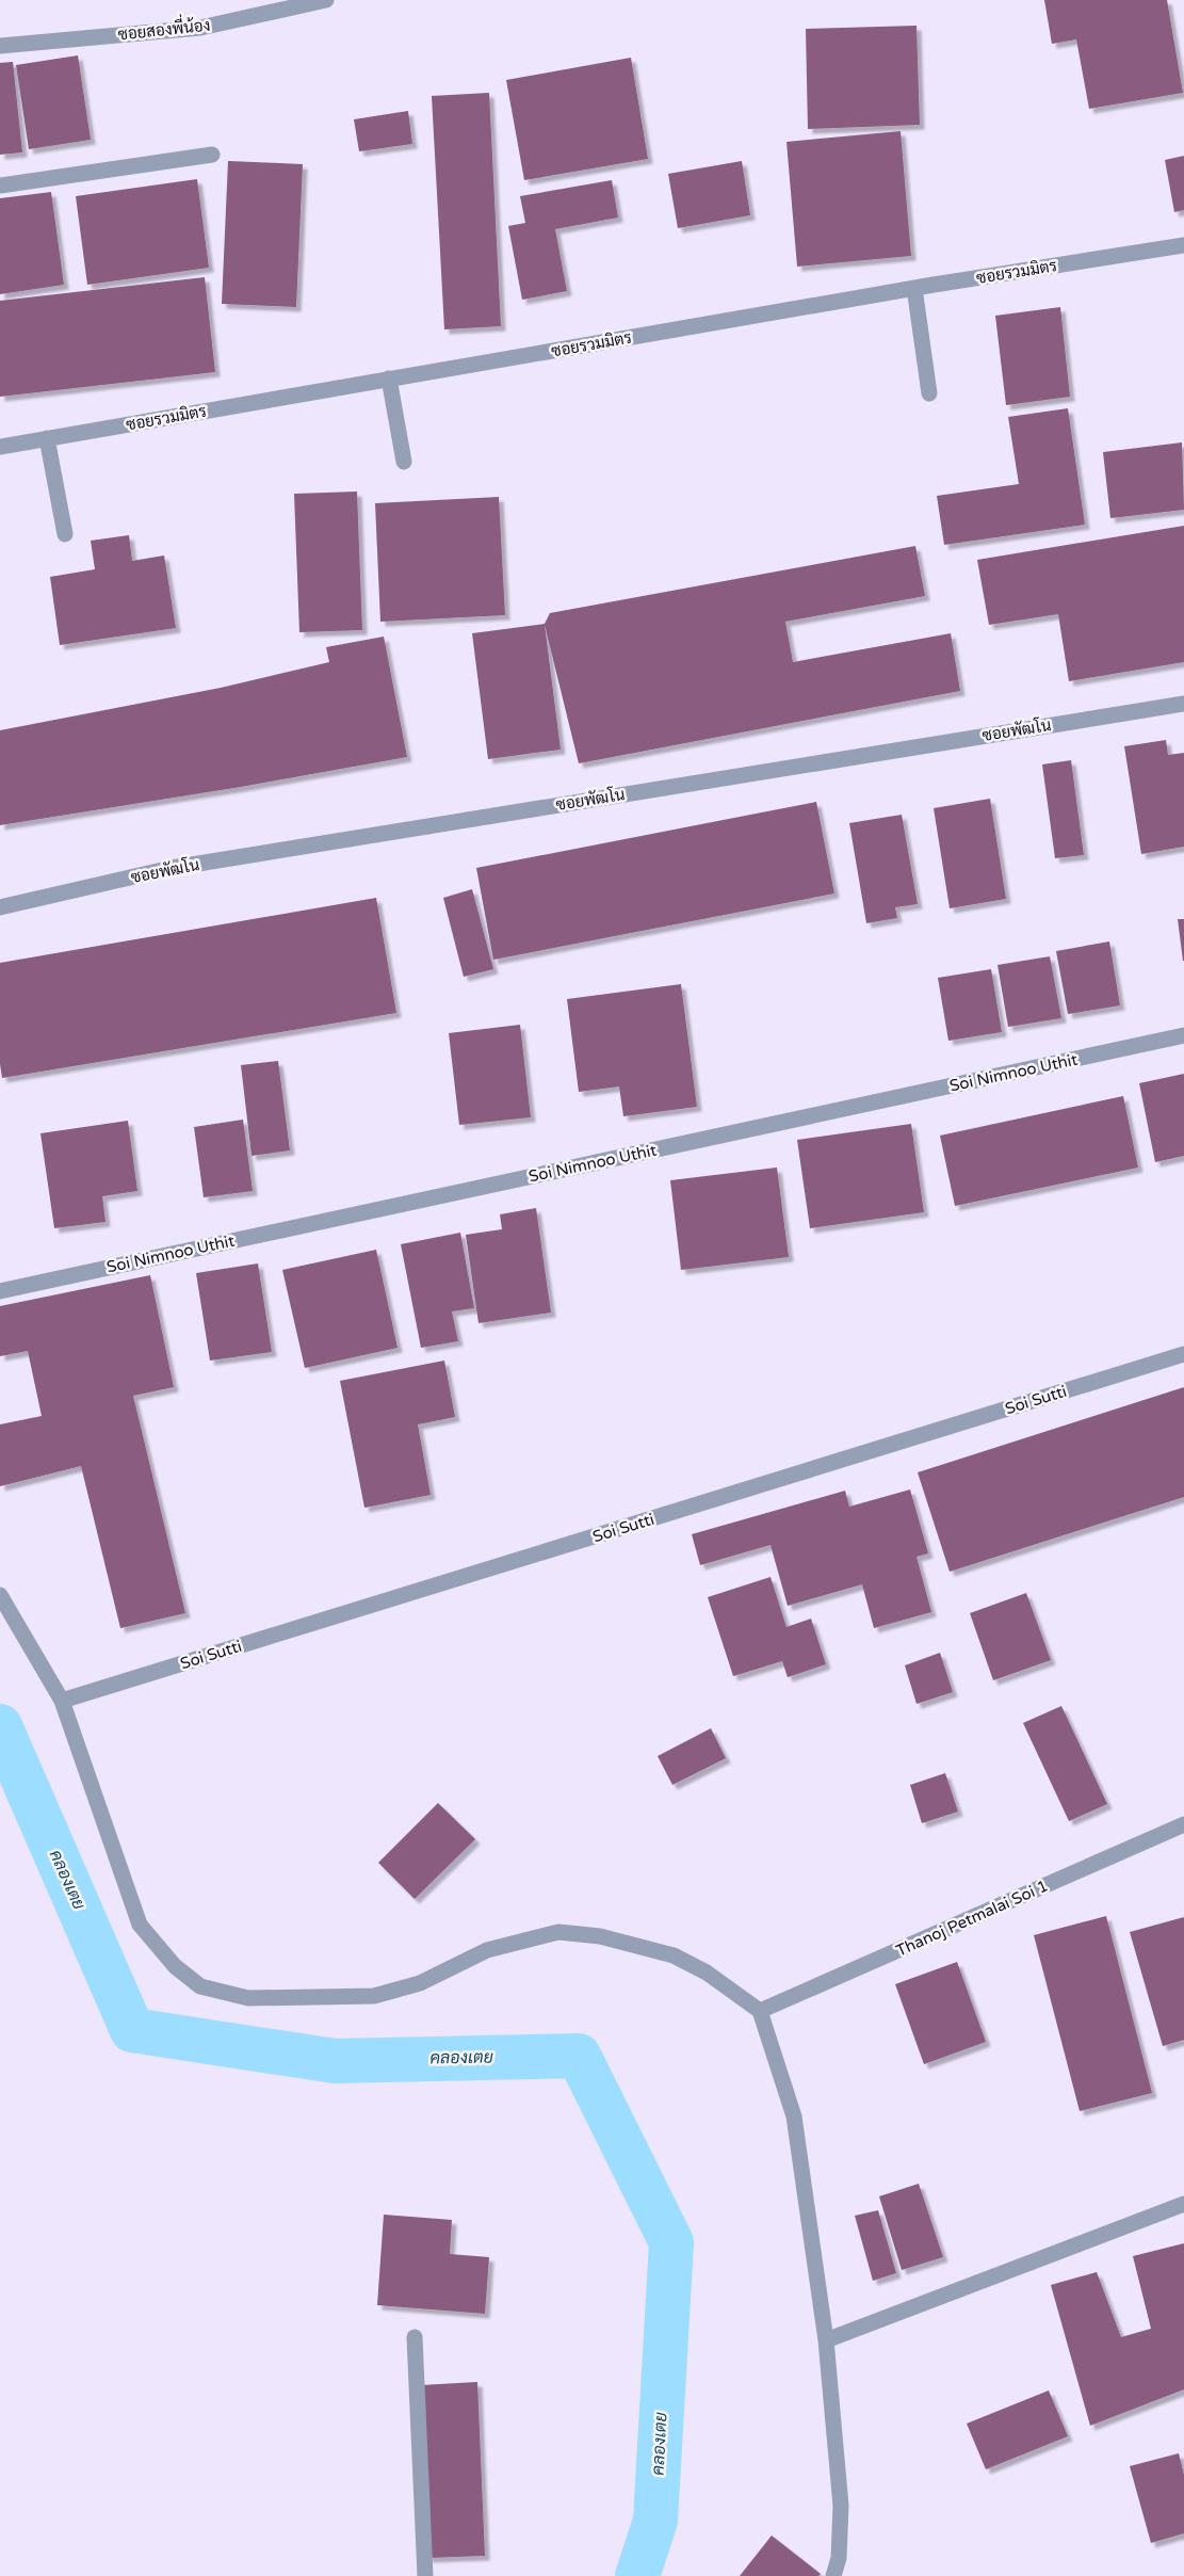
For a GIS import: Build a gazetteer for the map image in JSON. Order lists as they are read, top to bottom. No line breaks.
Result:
{"streets":{"street":["ซอยสองพี่น้อง","ซอยรวมมิตร","ซอยพัฒโน","Soi Nimnoo Uthit","Soi Sutti","Thanoj Petmalai Soi 1"]},"water":["คลองเตย"]}
